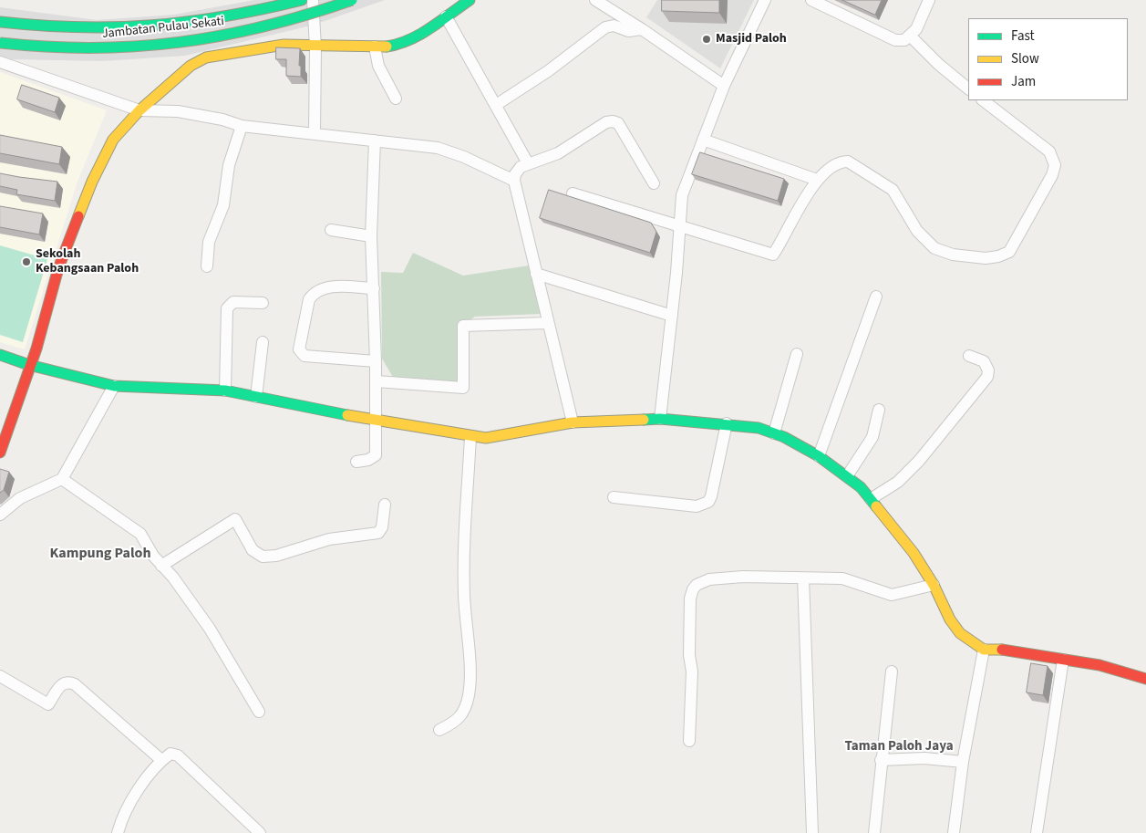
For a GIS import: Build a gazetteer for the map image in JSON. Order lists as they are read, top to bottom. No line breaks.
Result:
{"streets":{"street":["Jambatan Pulau Sekati"]},"districts":["Kampung Paloh","Taman Paloh Jaya"],"places":["Masjid Paloh","Sekolah Kebangsaan Paloh"],"legend":["Fast","Slow","Jam"]}
